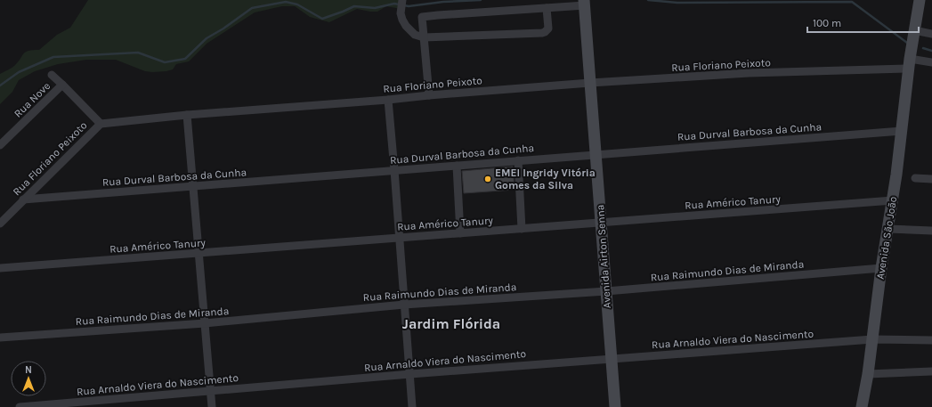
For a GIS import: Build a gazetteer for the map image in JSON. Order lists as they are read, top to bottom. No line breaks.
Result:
{"streets":{"main road":["Avenida São João","Avenida Airton Senna"],"street":["Rua Floriano Peixoto","Rua Nove","Rua Durval Barbosa da Cunha","Rua Américo Tanury","Rua Raimundo Dias de Miranda","Rua Arnaldo Viera do Nascimento"]},"crossings":[["Rua Floriano Peixoto","Rua Durval Barbosa da Cunha"],["Rua Floriano Peixoto","Avenida São João"],["Rua Floriano Peixoto","Avenida Airton Senna"],["Rua Durval Barbosa da Cunha","Avenida São João"],["Rua Durval Barbosa da Cunha","Avenida Airton Senna"],["Rua Américo Tanury","Avenida São João"],["Rua Américo Tanury","Avenida Airton Senna"],["Avenida São João","Rua Raimundo Dias de Miranda"],["Avenida São João","Rua Arnaldo Viera do Nascimento"],["Avenida Airton Senna","Rua Raimundo Dias de Miranda"],["Avenida Airton Senna","Rua Arnaldo Viera do Nascimento"]],"districts":["Jardim Flórida"],"places":["EMEI lngridy Vitória Gomes da Silva"],"scale_bar":"100 m","north":"top"}
